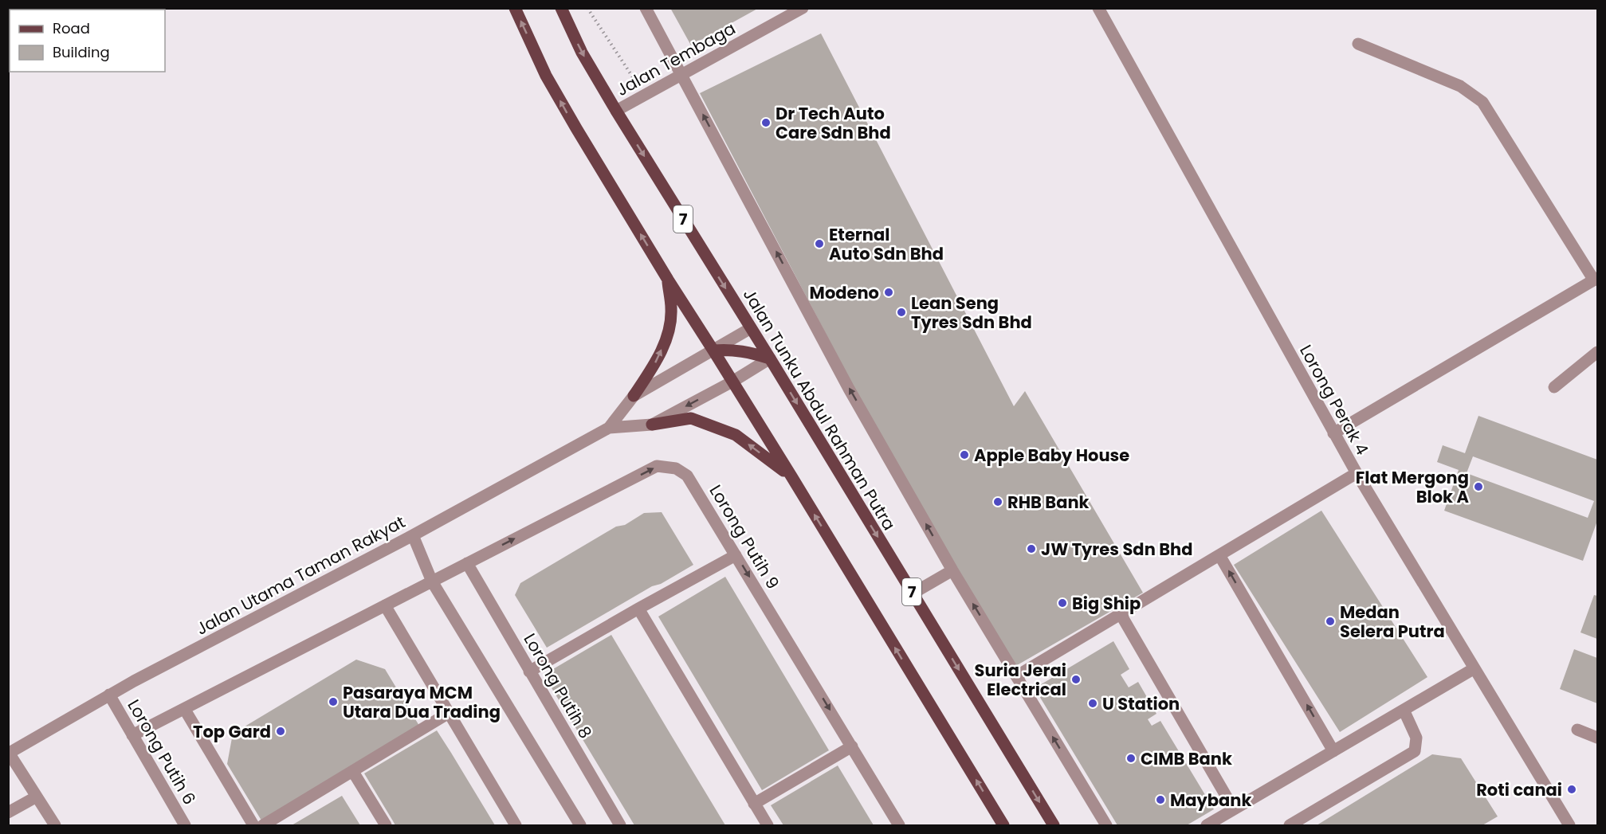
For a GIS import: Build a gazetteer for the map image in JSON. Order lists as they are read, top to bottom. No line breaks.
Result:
{"streets":{"main road":["7","Jalan Tunku Abdul Rahman Putra"],"street":["Jalan Tembaga","Lorong Perak 4","Lorong Putih 9","Jalan Utama Taman Rakyat","Lorong Putih 8","Lorong Putih 6"]},"crossings":[["Jalan Tembaga","Jalan Tunku Abdul Rahman Putra"],["Jalan Tunku Abdul Rahman Putra","Jalan Utama Taman Rakyat"],["Lorong Putih 9","Lorong Putih 8"],["Lorong Putih 9","Lorong Putih 6"],["Jalan Utama Taman Rakyat","Lorong Putih 6"]],"places":["Dr Tech Auto Care Sdn Bhd","Eternal Auto Sdn Bhd","Modeno","Lean Seng Tyres Sdn Bhd","Apple Baby House","Flat Mergong Blok A","RHB Bank","JW Tyres Sdn Bhd","Big Ship","Medan Selera Putra","Suria Jerai Electrical","Pasaraya MCM Utara Dua Trading","U Station","Top Gard","CIMB Bank","Roti canai","Maybank"],"legend":["Road","Building"]}
